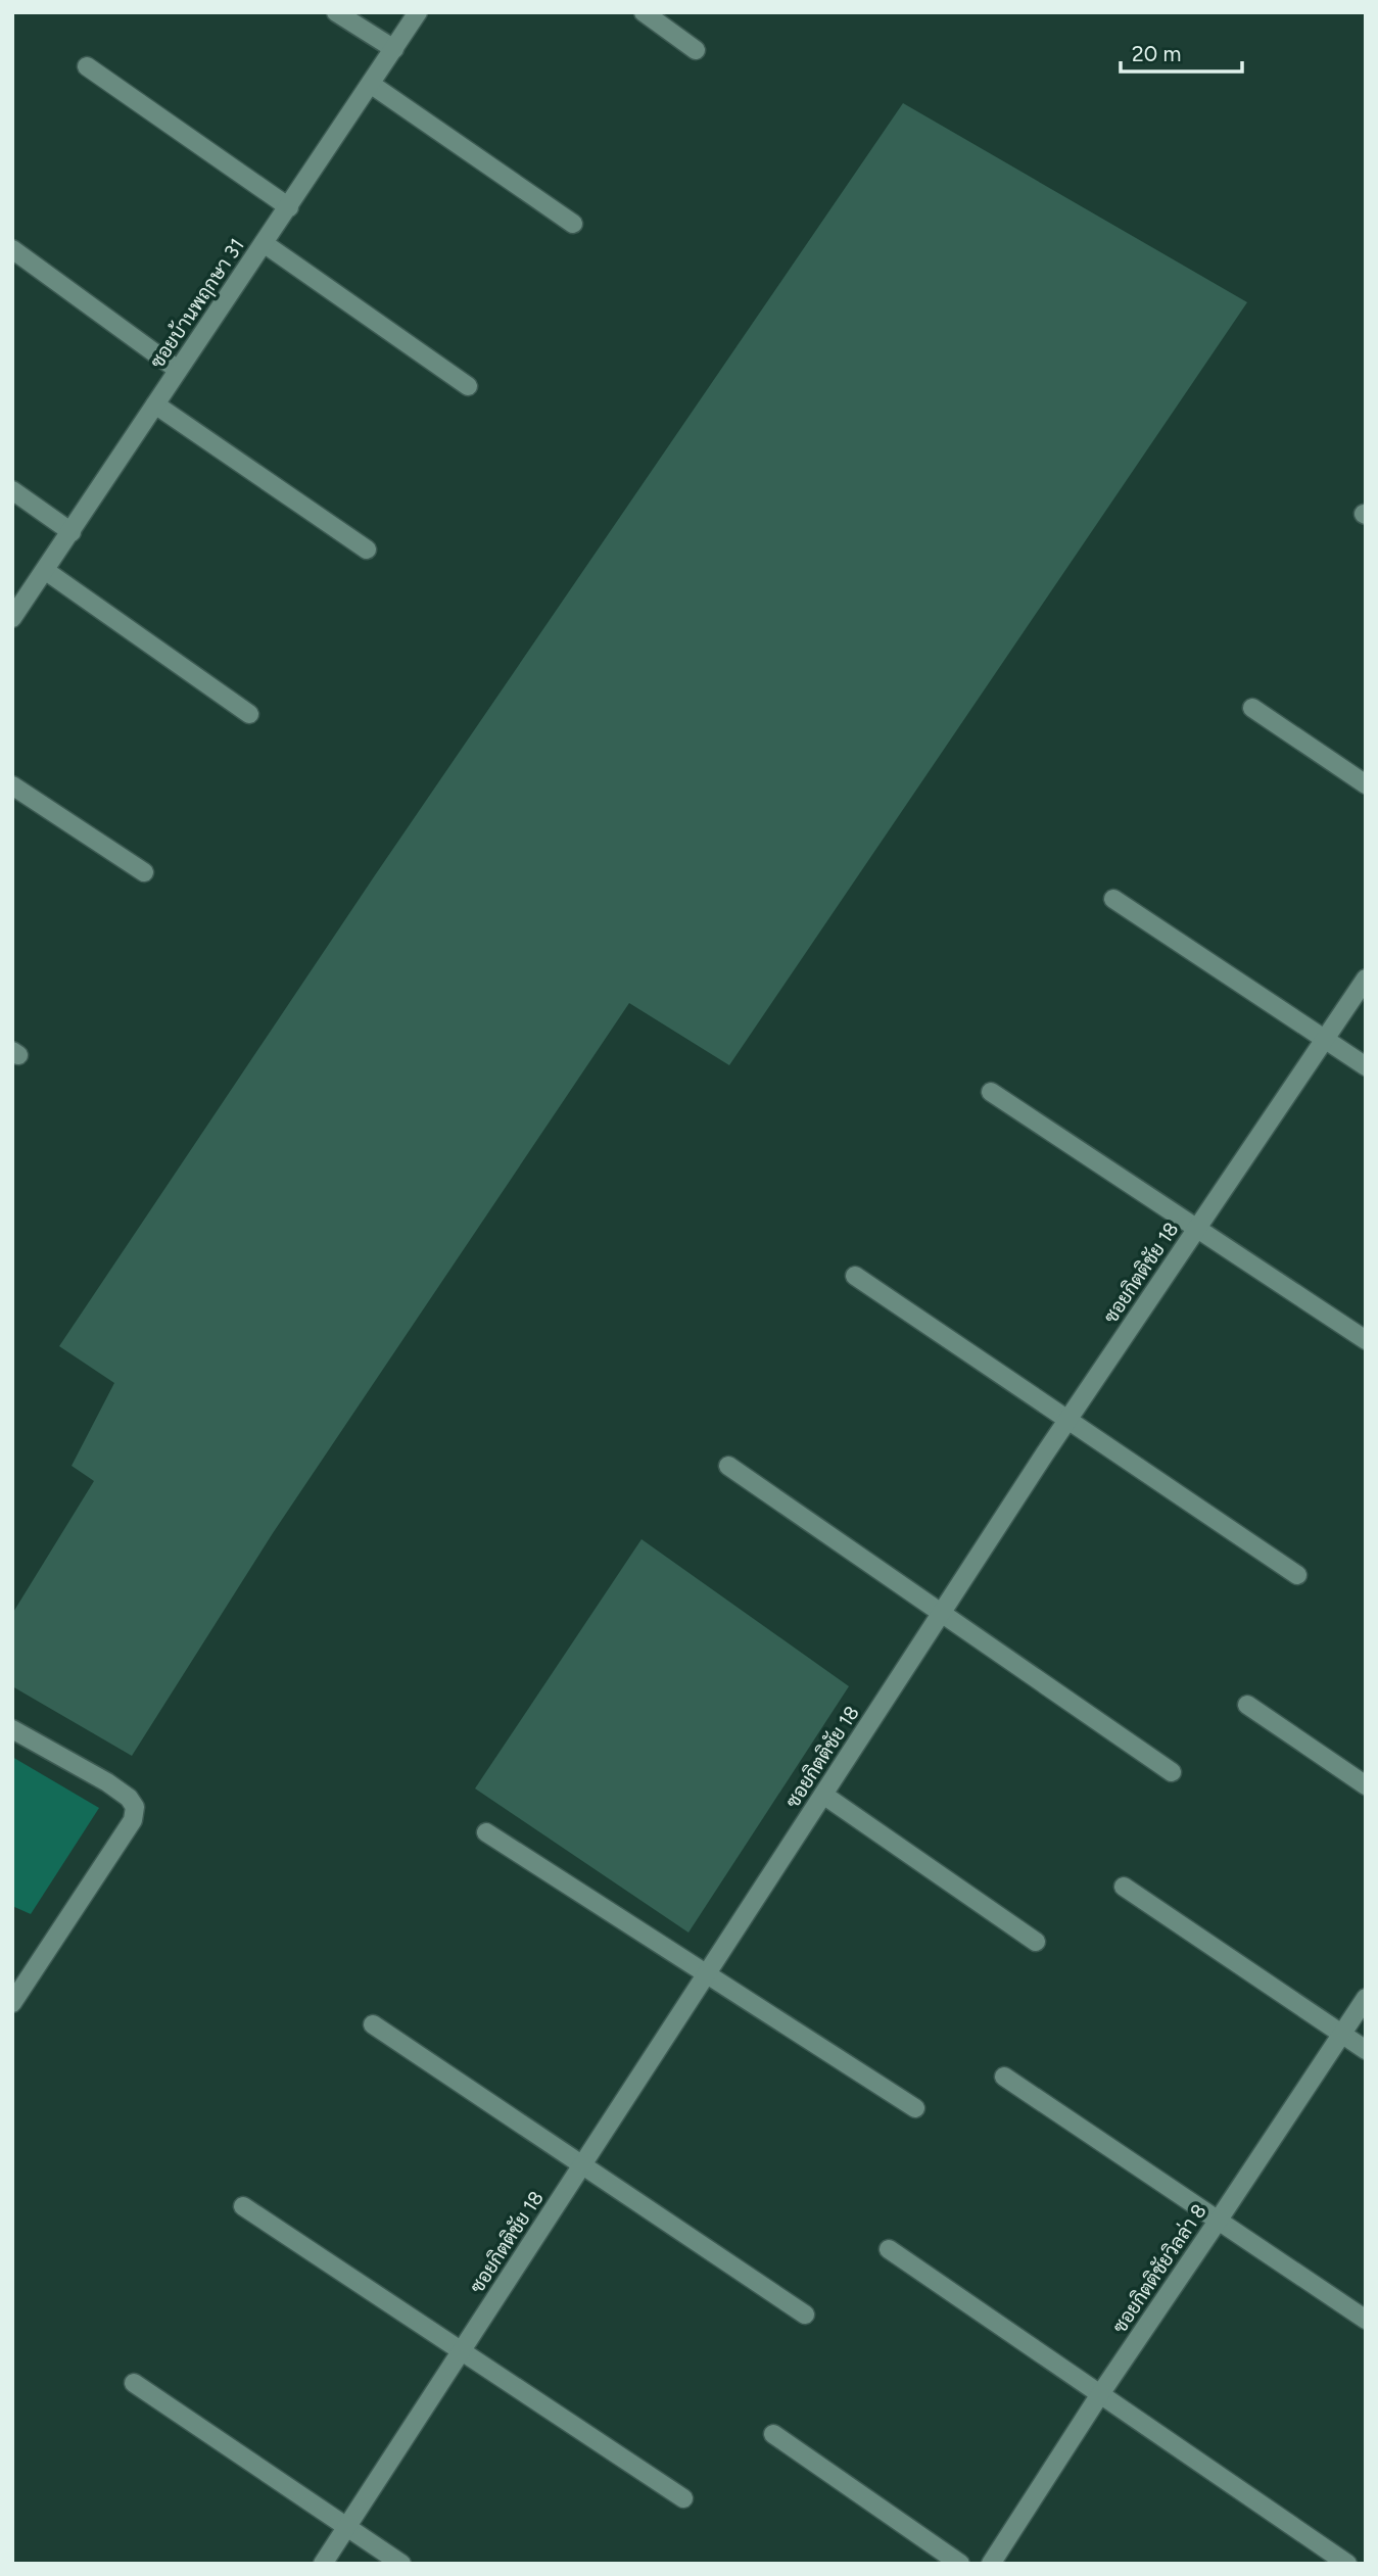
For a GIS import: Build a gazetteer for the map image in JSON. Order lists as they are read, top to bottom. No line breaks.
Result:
{"streets":{"street":["ซอยบ้านพฤกษา 31","ซอยกิตติชัย 18","ซอยกิตติชัยวิลล่า 8"]},"scale_bar":"20 m"}
